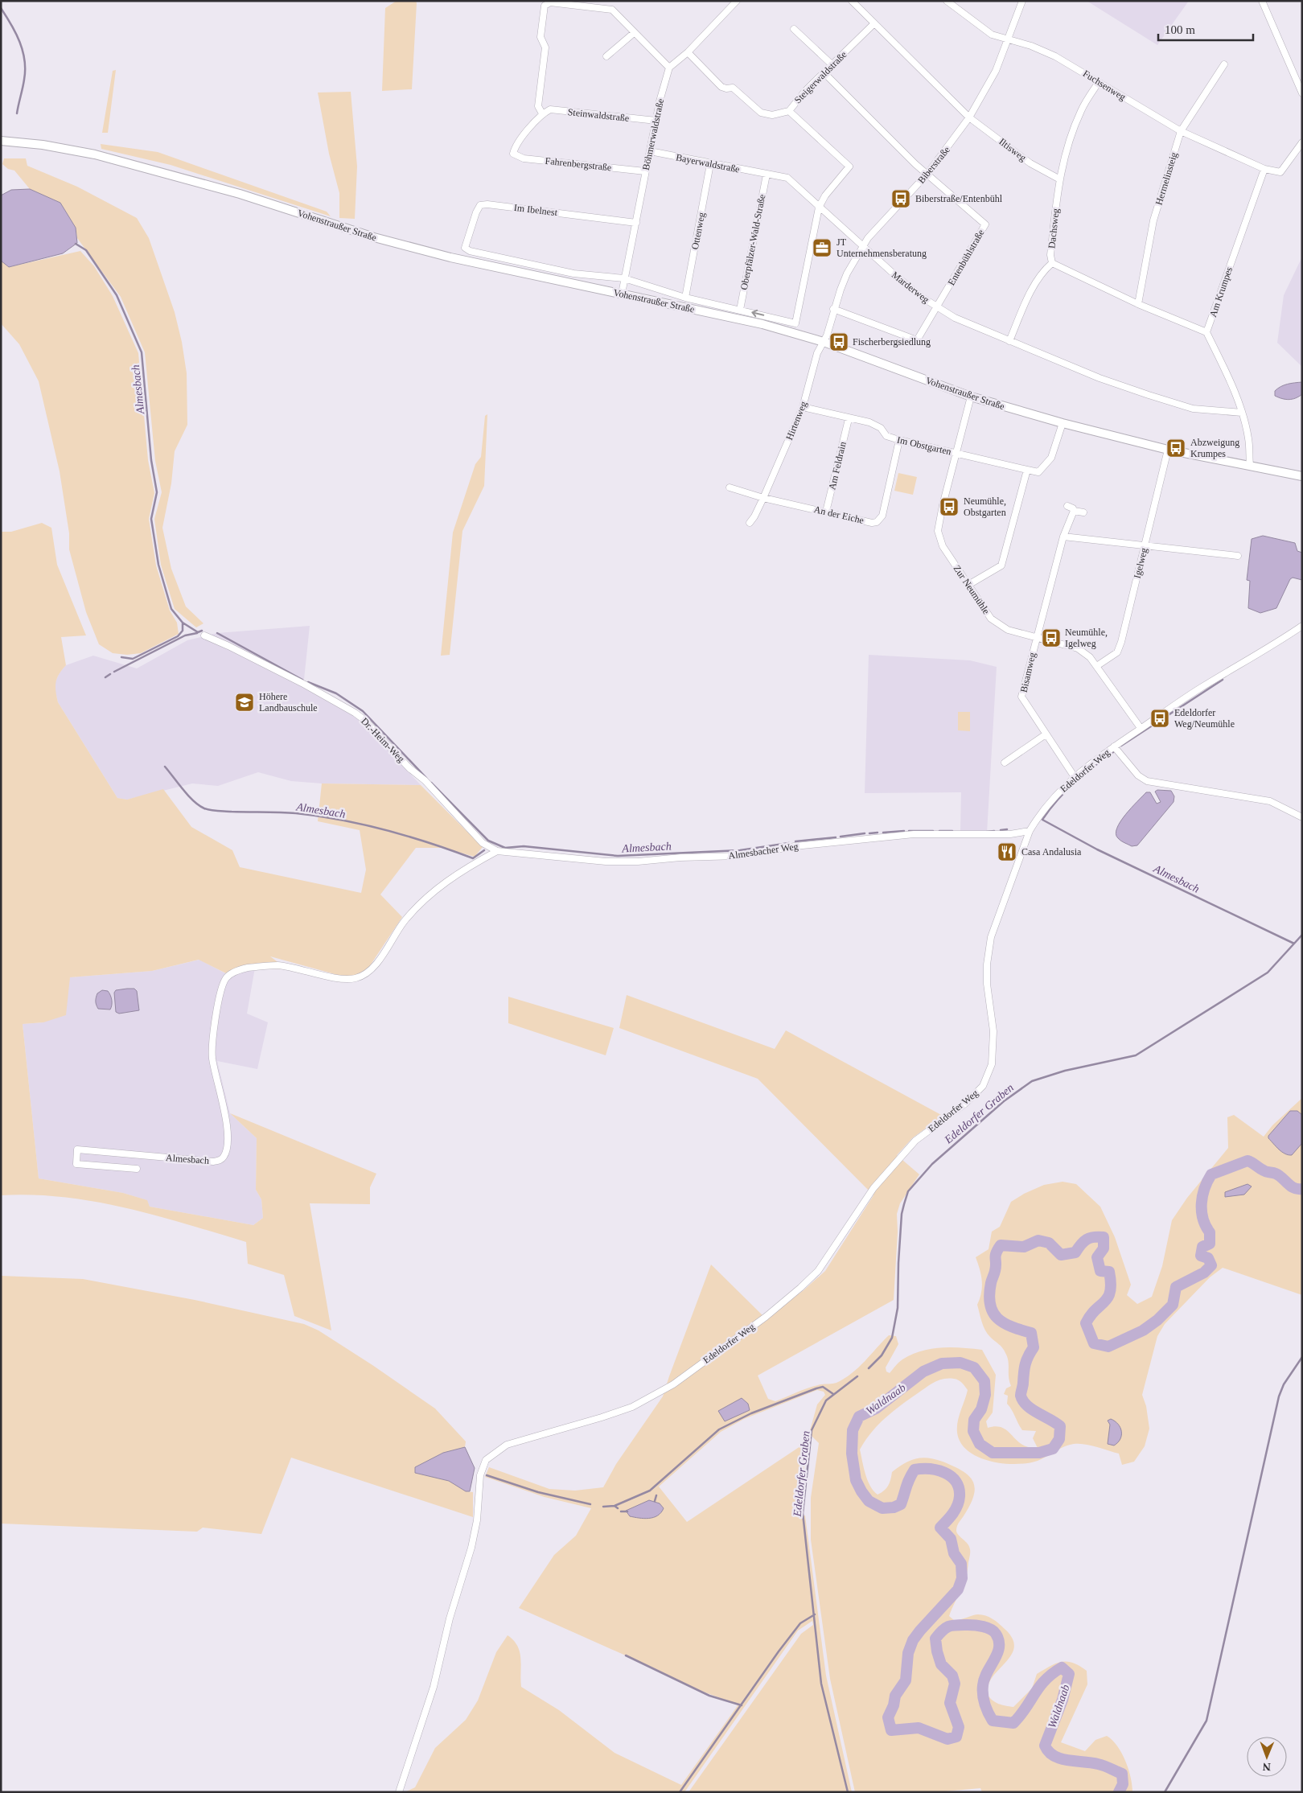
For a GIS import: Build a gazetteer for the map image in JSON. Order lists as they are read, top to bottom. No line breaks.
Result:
{"streets":{"main road":["Vohenstraußer Straße"],"street":["Steigerwaldstraße","Fuchsenweg","Steinwaldstraße","Böhmerwaldstraße","Iltisweg","Bayerwaldstraße","Fahrenbergstraße","Biberstraße","Hermelinsteig","Im Ibelnest","Dachsweg","Ottenweg","Oberpfälzer-Wald-Straße","Entenbühlstraße","Marderweg","Am Krumpes","Hirtenweg","Im Obstgarten","Am Feldrain","An der Eiche","Igelweg","Zur Neumühle","Bisamweg","Dr.-Heim-Weg","Edeldorfer Weg","Almesbacher Weg","Almesbach"]},"crossings":[["Steigerwaldstraße","Entenbühlstraße"],["Fuchsenweg","Biberstraße"],["Fuchsenweg","Hermelinsteig"],["Fuchsenweg","Dachsweg"],["Fuchsenweg","Am Krumpes"],["Steinwaldstraße","Böhmerwaldstraße"],["Steinwaldstraße","Fahrenbergstraße"],["Böhmerwaldstraße","Bayerwaldstraße"],["Böhmerwaldstraße","Fahrenbergstraße"],["Böhmerwaldstraße","Im Ibelnest"],["Böhmerwaldstraße","Vohenstraußer Straße"],["Iltisweg","Biberstraße"],["Iltisweg","Dachsweg"],["Bayerwaldstraße","Ottenweg"],["Bayerwaldstraße","Oberpfälzer-Wald-Straße"],["Bayerwaldstraße","Marderweg"],["Biberstraße","Vohenstraußer Straße"],["Biberstraße","Entenbühlstraße"],["Biberstraße","Marderweg"],["Biberstraße","Hirtenweg"],["Hermelinsteig","Dachsweg"],["Im Ibelnest","Vohenstraußer Straße"],["Vohenstraußer Straße","Ottenweg"],["Vohenstraußer Straße","Oberpfälzer-Wald-Straße"],["Vohenstraußer Straße","Marderweg"],["Vohenstraußer Straße","Hirtenweg"],["Vohenstraußer Straße","Im Obstgarten"],["Vohenstraußer Straße","Igelweg"],["Vohenstraußer Straße","Zur Neumühle"],["Dachsweg","Am Krumpes"],["Oberpfälzer-Wald-Straße","Marderweg"],["Entenbühlstraße","Marderweg"],["Hirtenweg","Im Obstgarten"],["Hirtenweg","An der Eiche"],["Im Obstgarten","Am Feldrain"],["Im Obstgarten","An der Eiche"],["Im Obstgarten","Zur Neumühle"],["Am Feldrain","An der Eiche"],["Igelweg","Zur Neumühle"],["Zur Neumühle","Bisamweg"],["Zur Neumühle","Edeldorfer Weg"],["Bisamweg","Edeldorfer Weg"],["Dr.-Heim-Weg","Almesbacher Weg"],["Dr.-Heim-Weg","Almesbach"],["Edeldorfer Weg","Almesbacher Weg"],["Almesbacher Weg","Almesbach"]],"water":["Almesbach","Edeldorfer Graben","Waldnaab"],"places":{"bus stop":["Biberstraße/Entenbühl","Fischerbergsiedlung","Abzweigung Krumpes","Neumühle, Obstgarten","Neumühle, Igelweg","Edeldorfer Weg/Neumühle"],"office":["JT Unternehmensberatung"],"school or university":["Höhere Landbauschule"],"restaurant":["Casa Andalusia"]},"scale_bar":"100 m","north":"bottom"}
